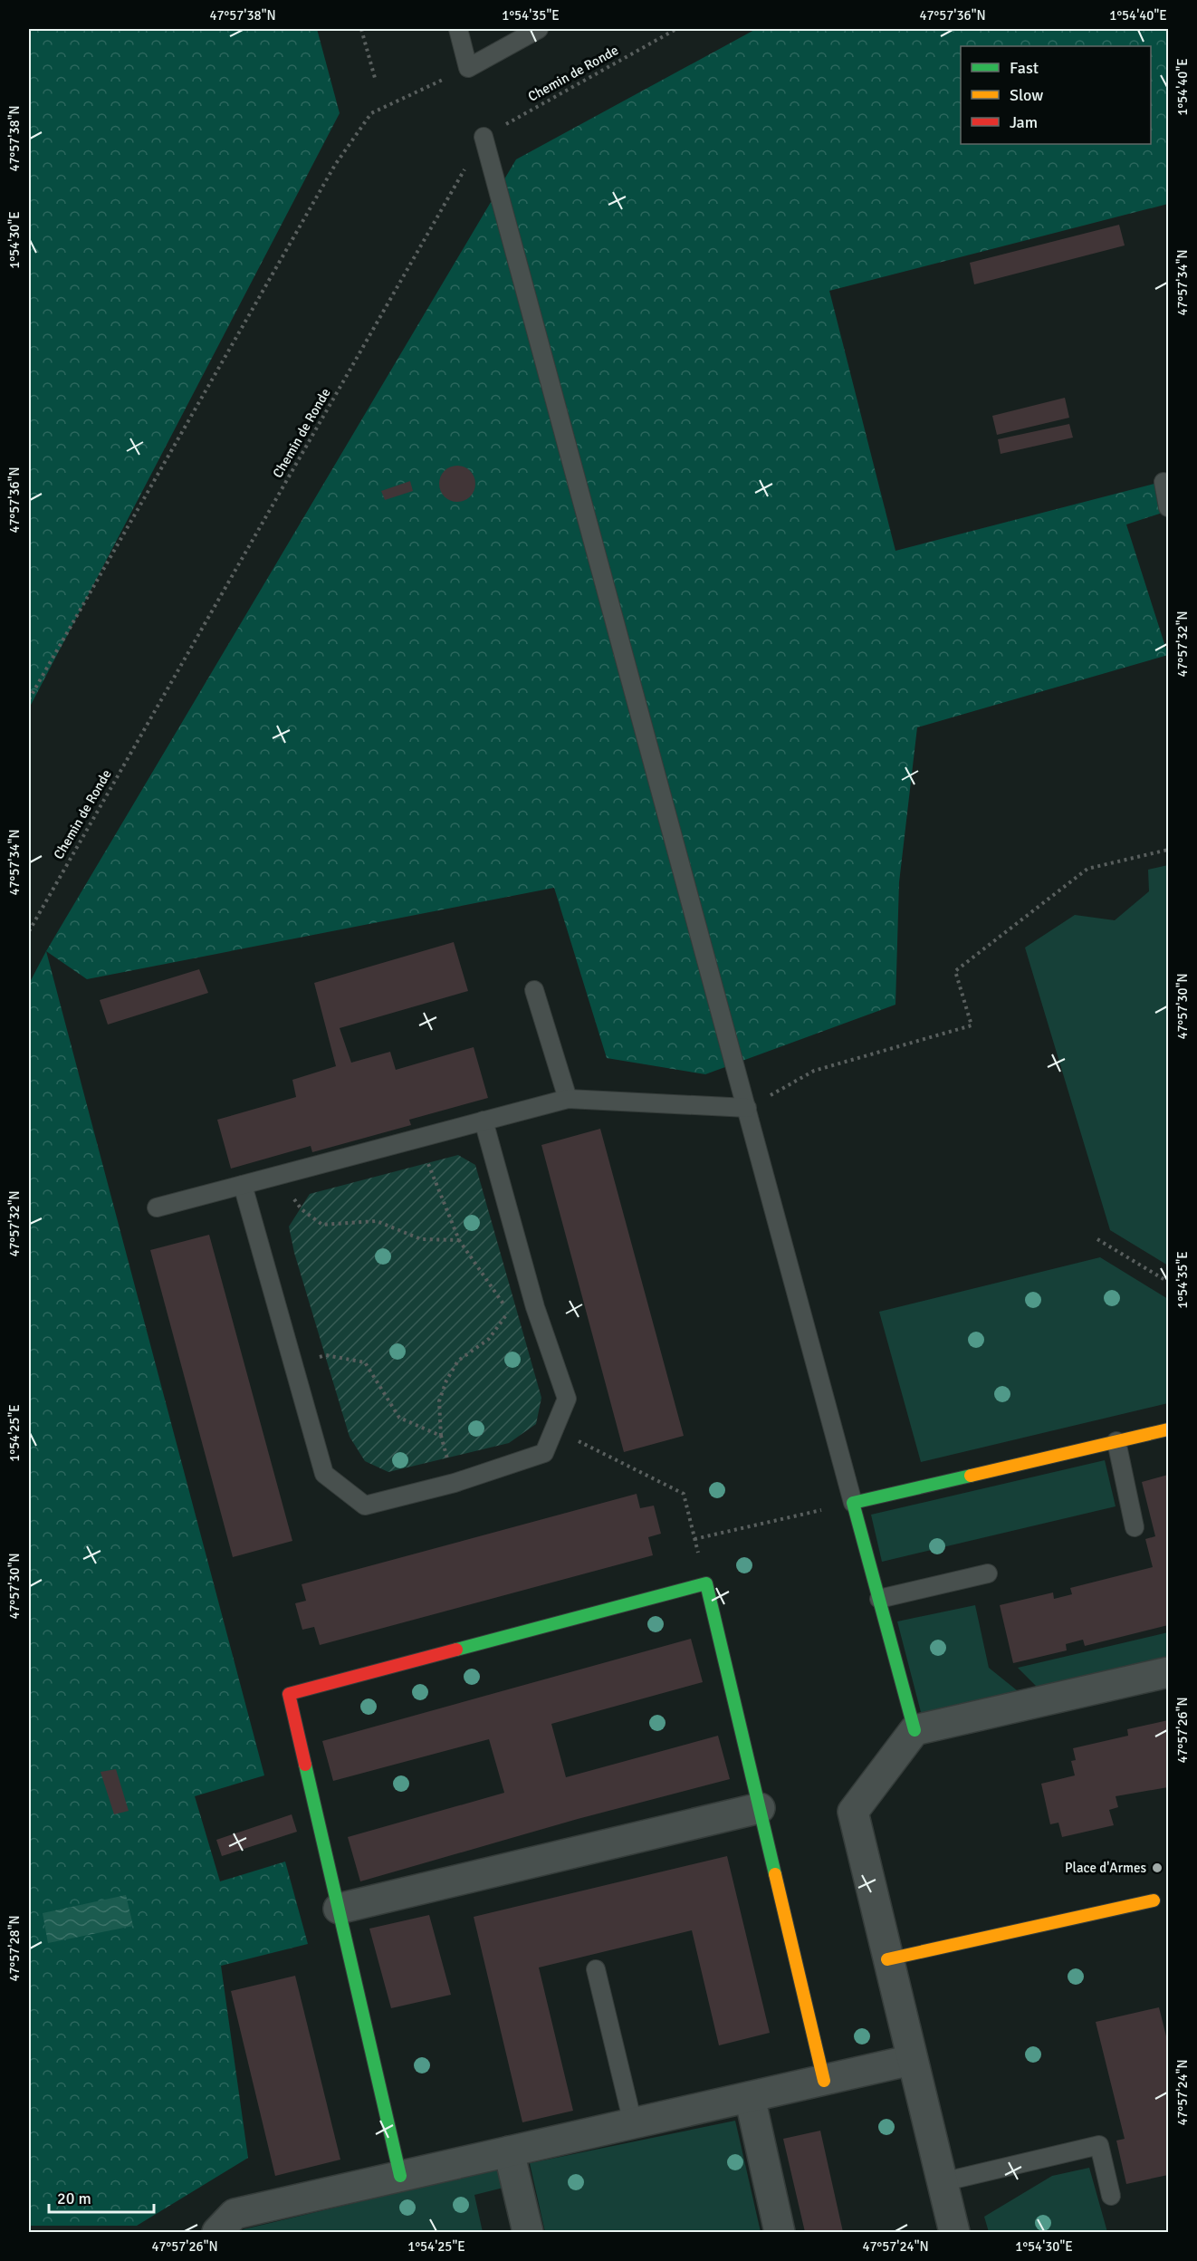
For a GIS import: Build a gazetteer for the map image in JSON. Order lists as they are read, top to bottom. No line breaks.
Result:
{"streets":{"path":["Chemin de Ronde"]},"places":["Place d'Armes"],"legend":["Fast","Slow","Jam"],"scale_bar":"20 m","coordinates":["47°57'38\"N","1°54'35\"E","47°57'36\"N","1°54'40\"E","1°54'30\"E","47°57'34\"N","47°57'32\"N","47°57'30\"N","1°54'25\"E","47°57'26\"N","47°57'28\"N","47°57'24\"N"]}
